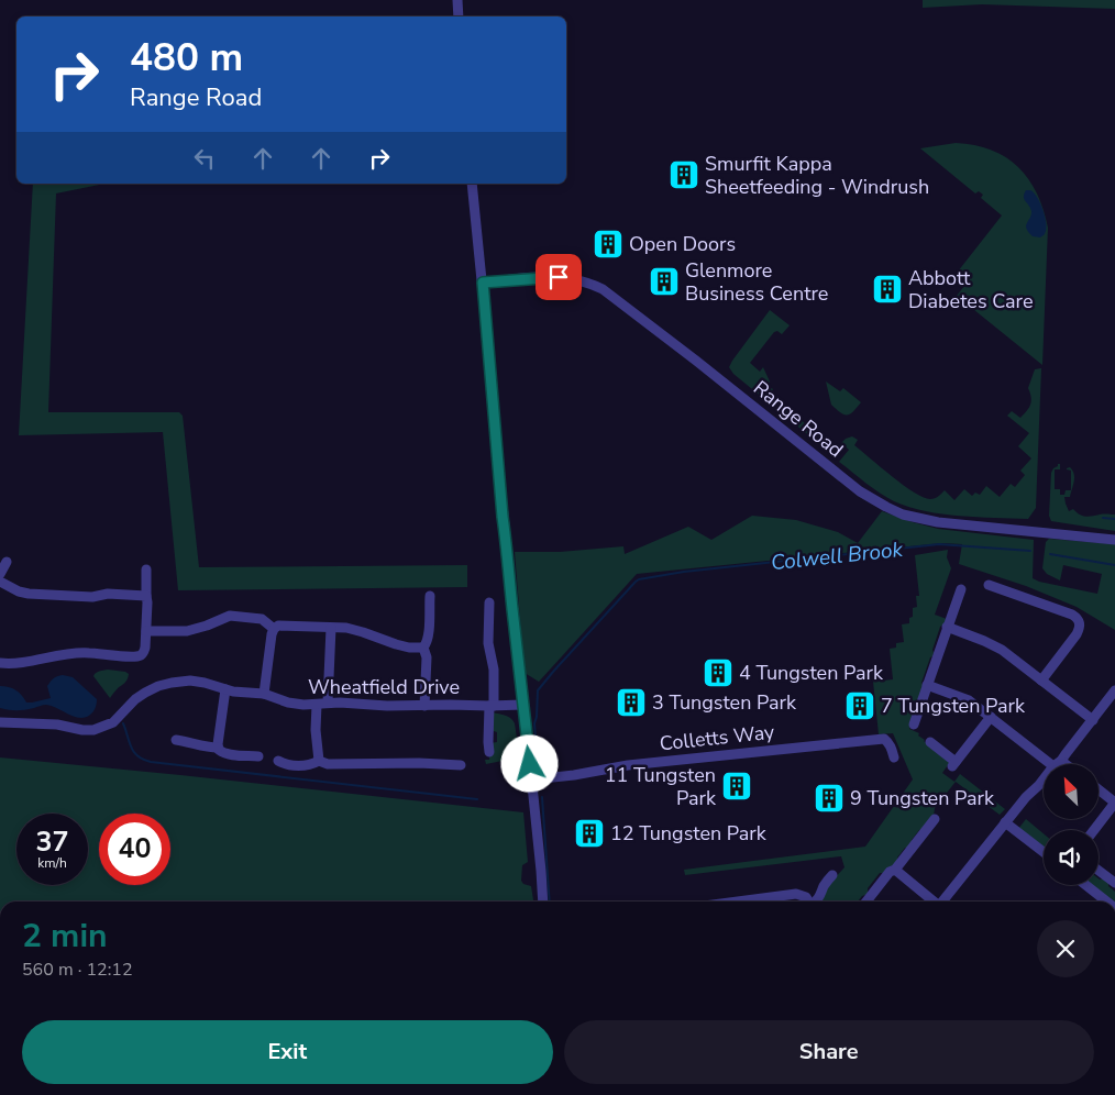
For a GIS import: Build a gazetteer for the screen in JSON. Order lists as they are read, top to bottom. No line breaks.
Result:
{"streets":{"street":["Range Road","Wheatfield Drive","Colletts Way"]},"water":["Colwell Brook"],"places":{"building":["Smurfit Kappa Sheetfeeding - Windrush","Open Doors","Glenmore Business Centre","Abbott Diabetes Care","4 Tungsten Park","3 Tungsten Park","7 Tungsten Park","11 Tungsten Park","9 Tungsten Park","12 Tungsten Park"]},"north":"top left","page":{"turn":["480 m","Range Road"],"speed":"37 km/h","limit":"40","heading":["2 min","560 m · 12:12"],"buttons":["Exit","Share"]}}
